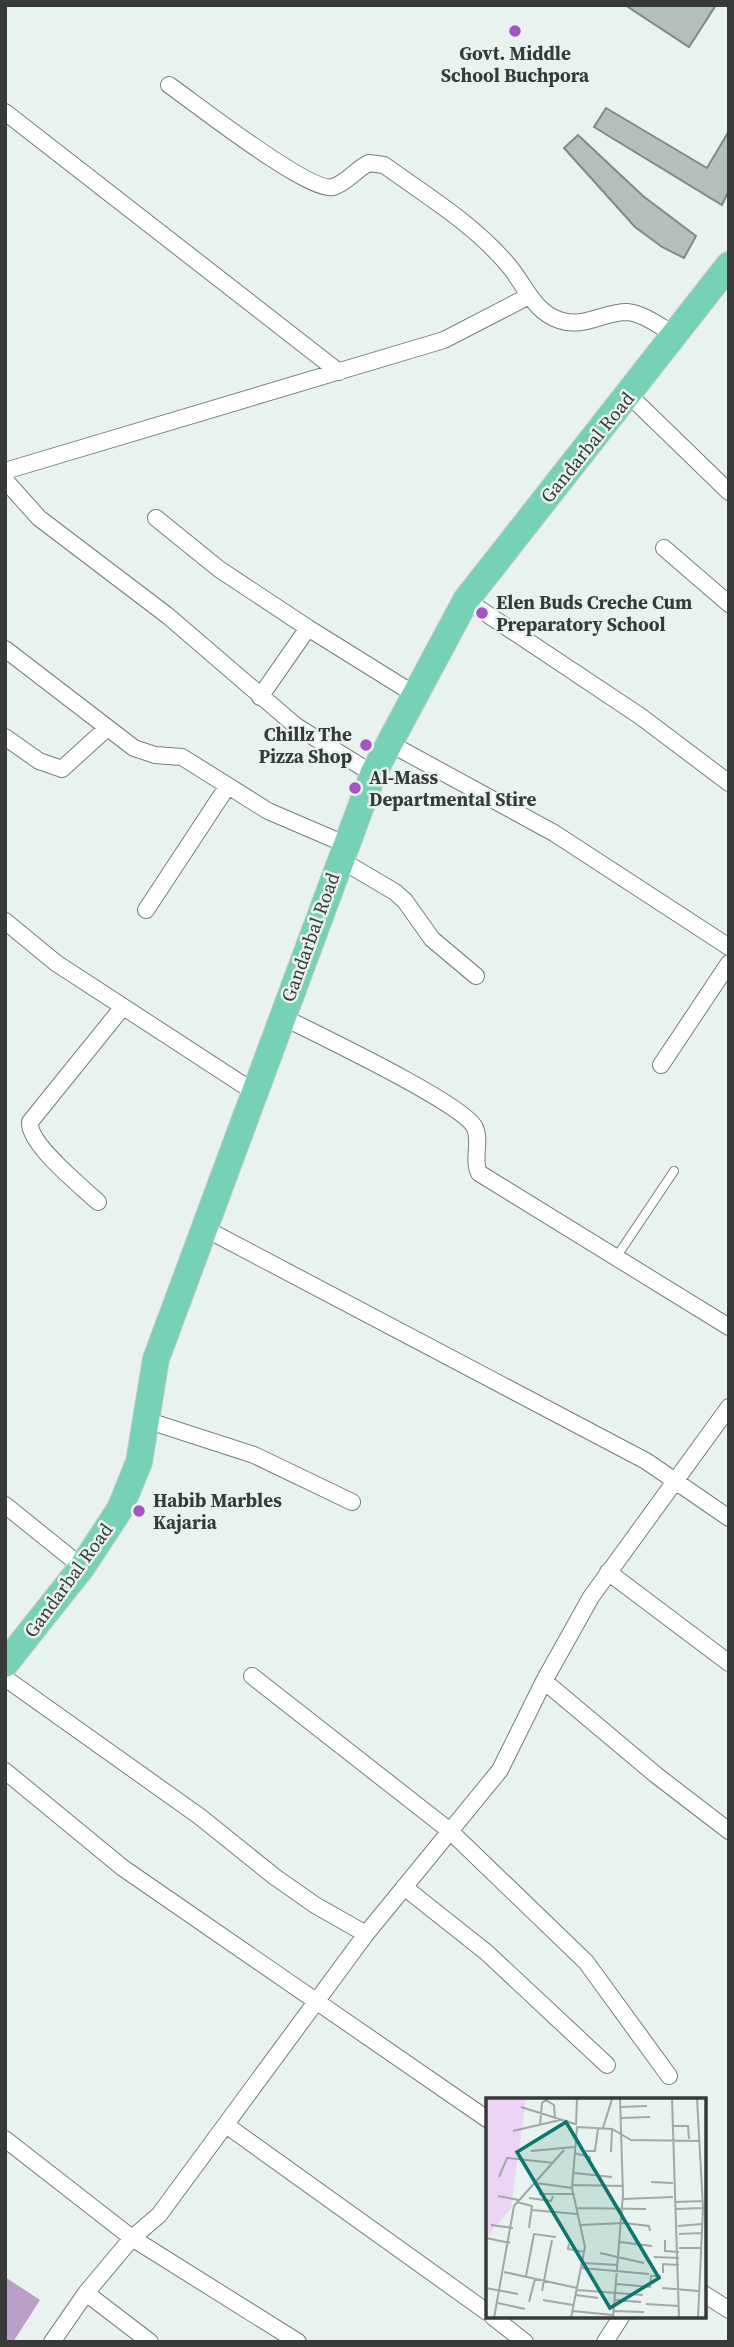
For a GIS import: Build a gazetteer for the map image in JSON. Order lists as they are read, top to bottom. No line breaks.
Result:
{"streets":{"main road":["Gandarbal Road"]},"places":["Govt. Middle School Buchpora","Elen Buds Creche Cum Preparatory School","Chillz The Pizza Shop","Al-Mass Departmental Stire","Habib Marbles Kajaria"]}
